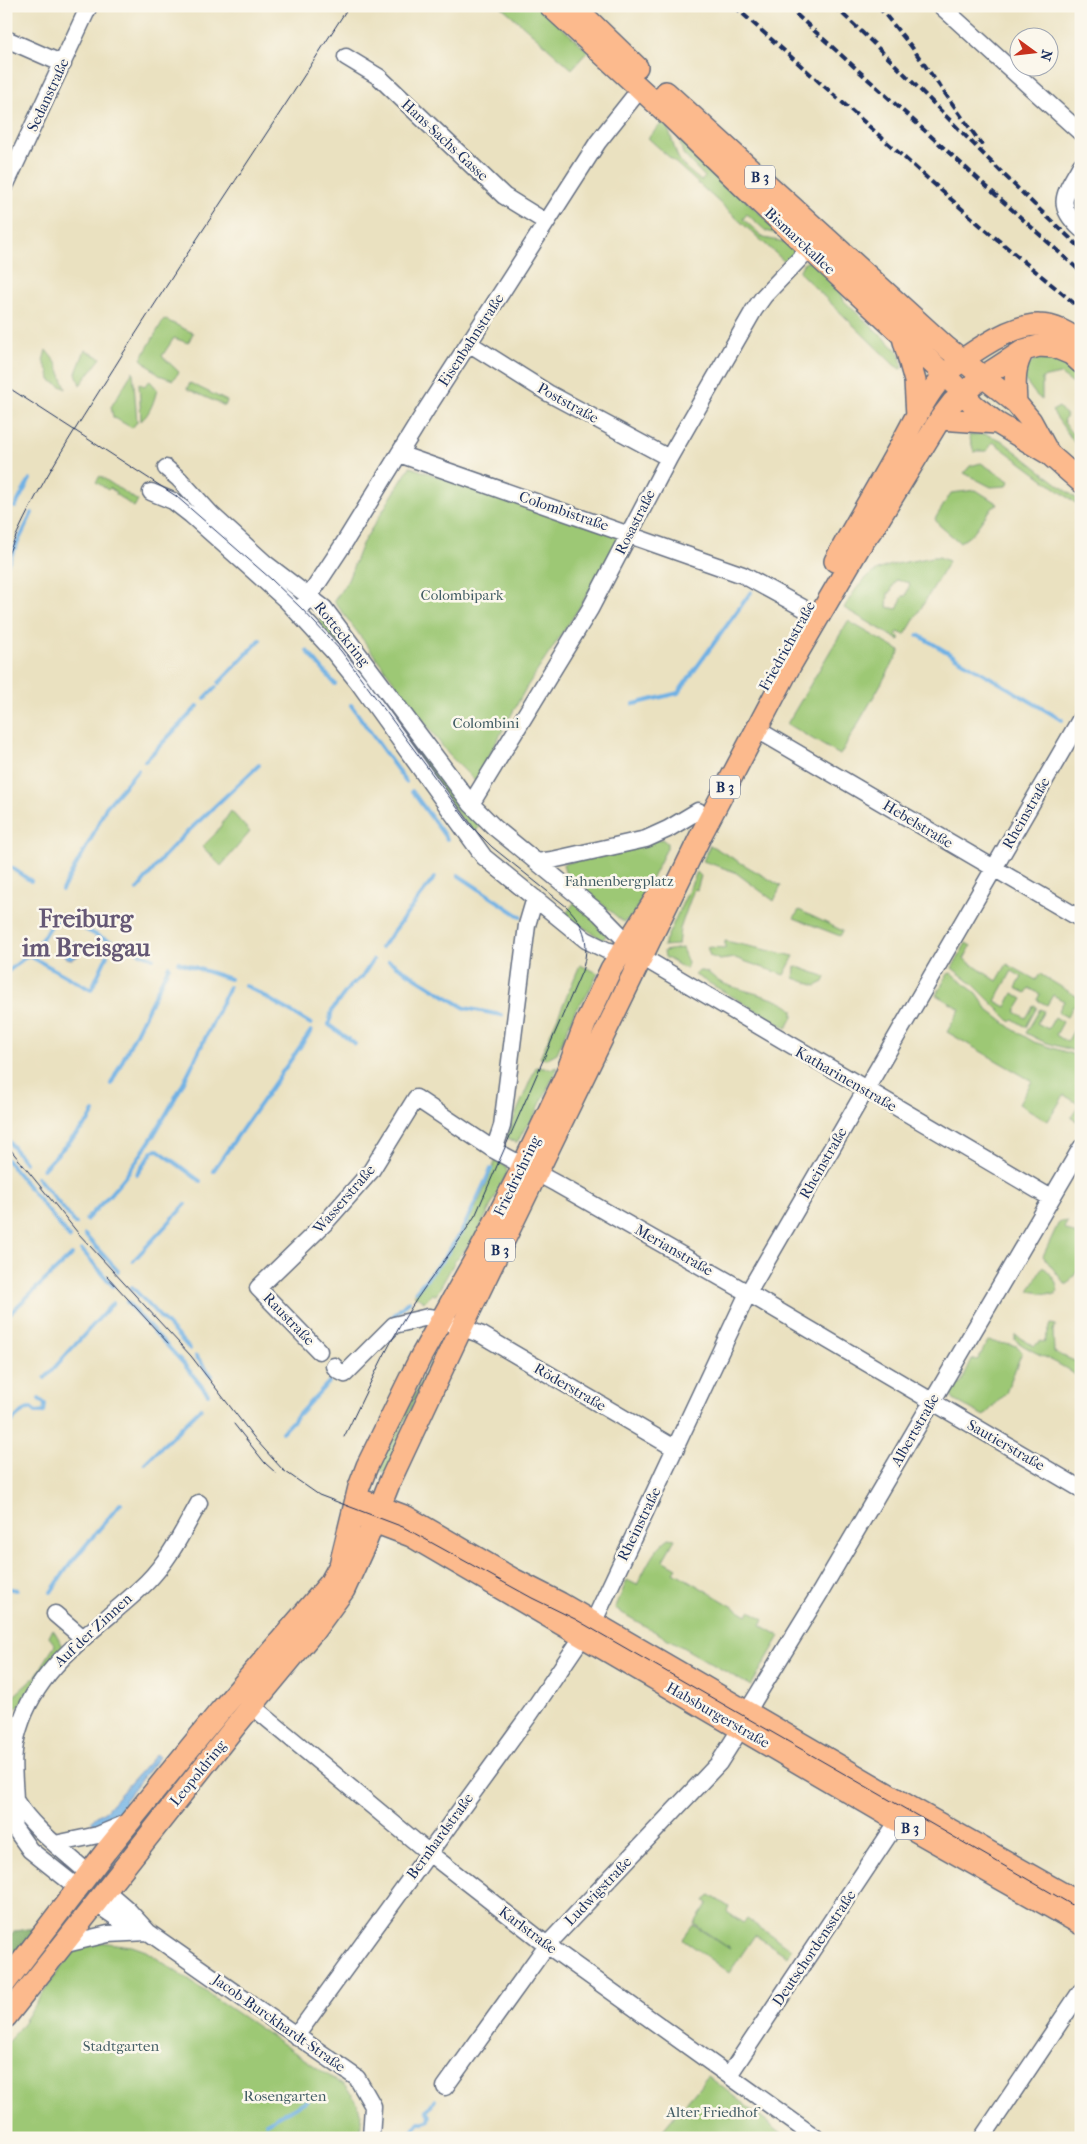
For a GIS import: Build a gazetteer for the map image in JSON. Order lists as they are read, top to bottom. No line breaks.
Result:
{"streets":{"main road":["B 3","Bismarckallee","Friedrichstraße","Friedrichring","Habsburgerstraße","Leopoldring"],"street":["Sedanstraße","Hans-Sachs-Gasse","Eisenbahnstraße","Poststraße","Colombistraße","Rosastraße","Rotteckring","Rheinstraße","Hebelstraße","Katharinenstraße","Wasserstraße","Merianstraße","Raustraße","Röderstraße","Albertstraße","Sautierstraße","Auf der Zinnen","Bernhardstraße","Ludwigstraße","Karlstraße","Deutschordensstraße","Jacob-Burckhardt-Straße"]},"crossings":[["Hans-Sachs-Gasse","Eisenbahnstraße"],["B 3","Bismarckallee"],["B 3","Friedrichstraße"],["Bismarckallee","Eisenbahnstraße"],["Bismarckallee","Rosastraße"],["Bismarckallee","Friedrichstraße"],["Eisenbahnstraße","Poststraße"],["Eisenbahnstraße","Colombistraße"],["Eisenbahnstraße","Rotteckring"],["Poststraße","Rosastraße"],["Colombistraße","Rosastraße"],["Colombistraße","Friedrichstraße"],["Rosastraße","Rotteckring"],["Friedrichstraße","Hebelstraße"],["Friedrichstraße","Katharinenstraße"],["Friedrichstraße","Friedrichring"],["Rheinstraße","Hebelstraße"],["Rheinstraße","Katharinenstraße"],["Rheinstraße","Merianstraße"],["Rheinstraße","Röderstraße"],["Rheinstraße","Habsburgerstraße"],["Rheinstraße","Bernhardstraße"],["Katharinenstraße","Friedrichring"],["Katharinenstraße","Albertstraße"],["Friedrichring","Merianstraße"],["Friedrichring","Röderstraße"],["Friedrichring","Habsburgerstraße"],["Friedrichring","Leopoldring"],["Wasserstraße","Merianstraße"],["Wasserstraße","Raustraße"],["Merianstraße","Albertstraße"],["Merianstraße","Sautierstraße"],["Albertstraße","Sautierstraße"],["Albertstraße","Habsburgerstraße"],["Albertstraße","Ludwigstraße"],["Auf der Zinnen","Leopoldring"],["Habsburgerstraße","Leopoldring"],["Habsburgerstraße","Bernhardstraße"],["Habsburgerstraße","Ludwigstraße"],["Habsburgerstraße","Deutschordensstraße"],["Leopoldring","Karlstraße"],["Leopoldring","Jacob-Burckhardt-Straße"],["Bernhardstraße","Karlstraße"],["Bernhardstraße","Jacob-Burckhardt-Straße"],["Ludwigstraße","Karlstraße"],["Karlstraße","Deutschordensstraße"]],"districts":["Freiburg im Breisgau"],"parks":["Colombipark","Colombini","Fahnenbergplatz","Stadtgarten","Rosengarten","Alter Friedhof"],"north":"right"}
